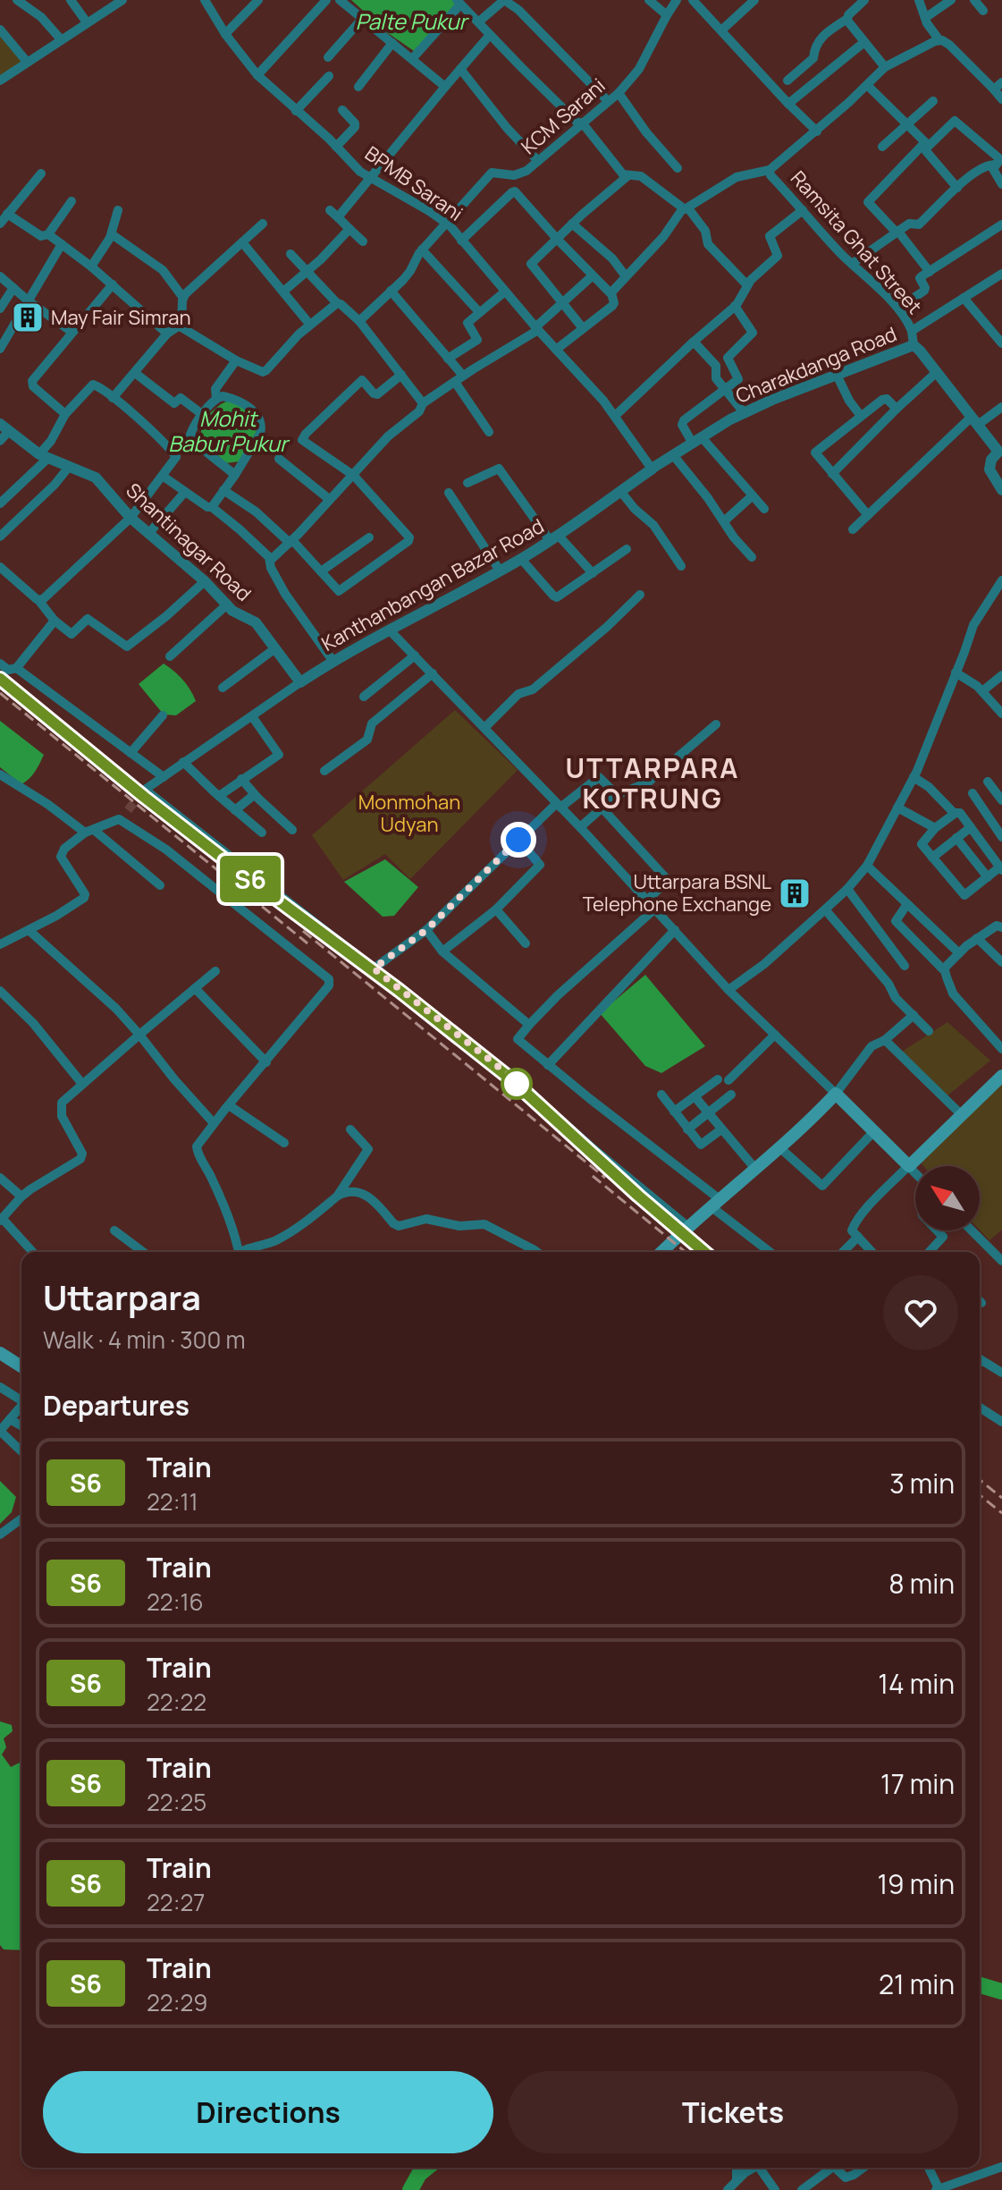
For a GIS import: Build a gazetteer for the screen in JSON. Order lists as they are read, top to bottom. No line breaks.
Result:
{"streets":{"street":["KCM Sarani","BPMB Sarani","Ramsita Ghat Street","Charakdanga Road","Shantinagar Road","Kanthanbangan Bazar Road"]},"crossings":[["KCM Sarani","BPMB Sarani"],["BPMB Sarani","Charakdanga Road"],["BPMB Sarani","Kanthanbangan Bazar Road"],["Charakdanga Road","Kanthanbangan Bazar Road"],["Shantinagar Road","Kanthanbangan Bazar Road"]],"districts":["UTTARPARA KOTRUNG"],"water":["Palte Pukur","Mohit Babur Pukur"],"parks":["Monmohan Udyan"],"places":{"building":["May Fair Simran","Uttarpara BSNL Telephone Exchange"]},"north":"top left","page":{"on_map":"S6","heading":[["Uttarpara","Walk · 4 min · 300 m"],"Departures"],"list":[{"mark":"S6","name":"Train","note":"22:11","value":"3 min"},{"mark":"S6","name":"Train","note":"22:16","value":"8 min"},{"mark":"S6","name":"Train","note":"22:22","value":"14 min"},{"mark":"S6","name":"Train","note":"22:25","value":"17 min"},{"mark":"S6","name":"Train","note":"22:27","value":"19 min"},{"mark":"S6","name":"Train","note":"22:29","value":"21 min"}],"buttons":["Directions","Tickets"]}}
